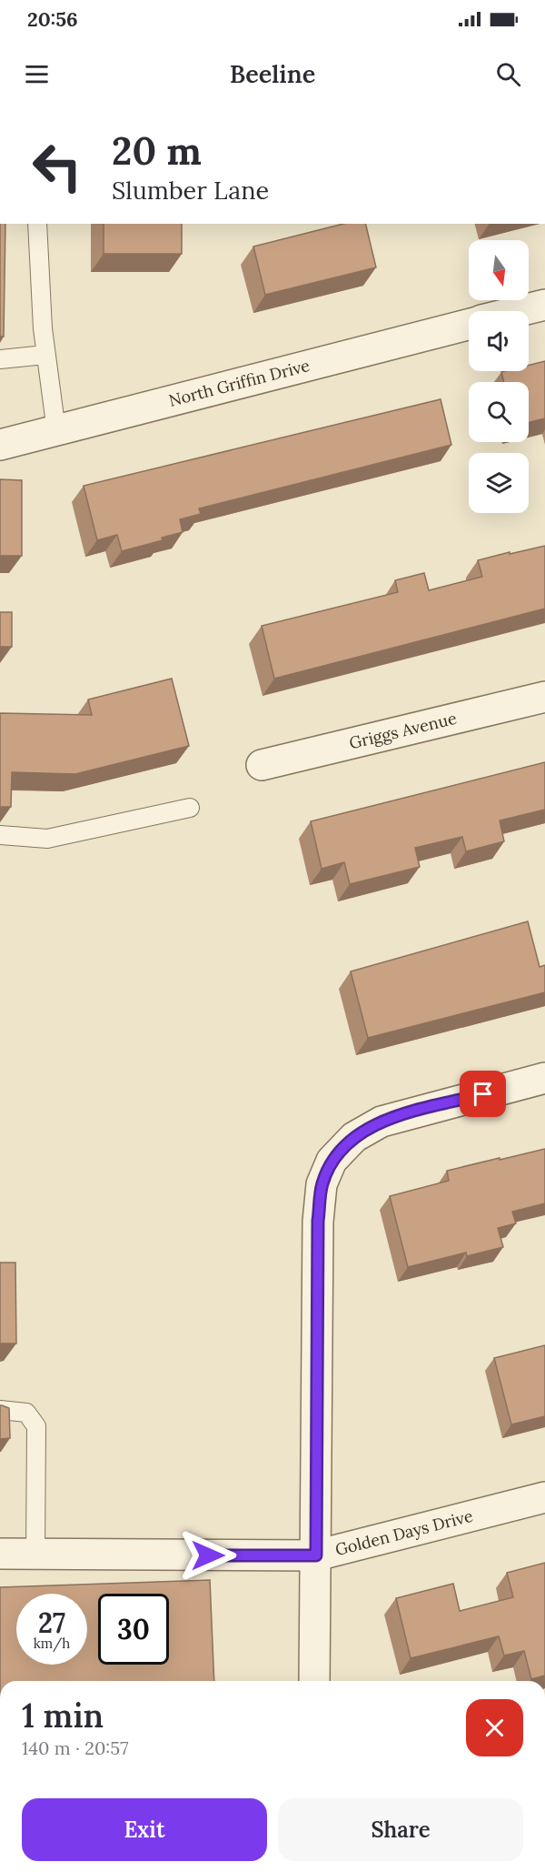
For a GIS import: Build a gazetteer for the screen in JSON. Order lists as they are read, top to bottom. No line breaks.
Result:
{"streets":{"street":["North Griffin Drive","Griggs Avenue","Golden Days Drive"]},"north":"bottom","page":{"status":"20:56","header":"Beeline","turn":["20 m","Slumber Lane"],"speed":"27 km/h","limit":"30","heading":["1 min","140 m · 20:57"],"buttons":["Exit","Share"]}}
